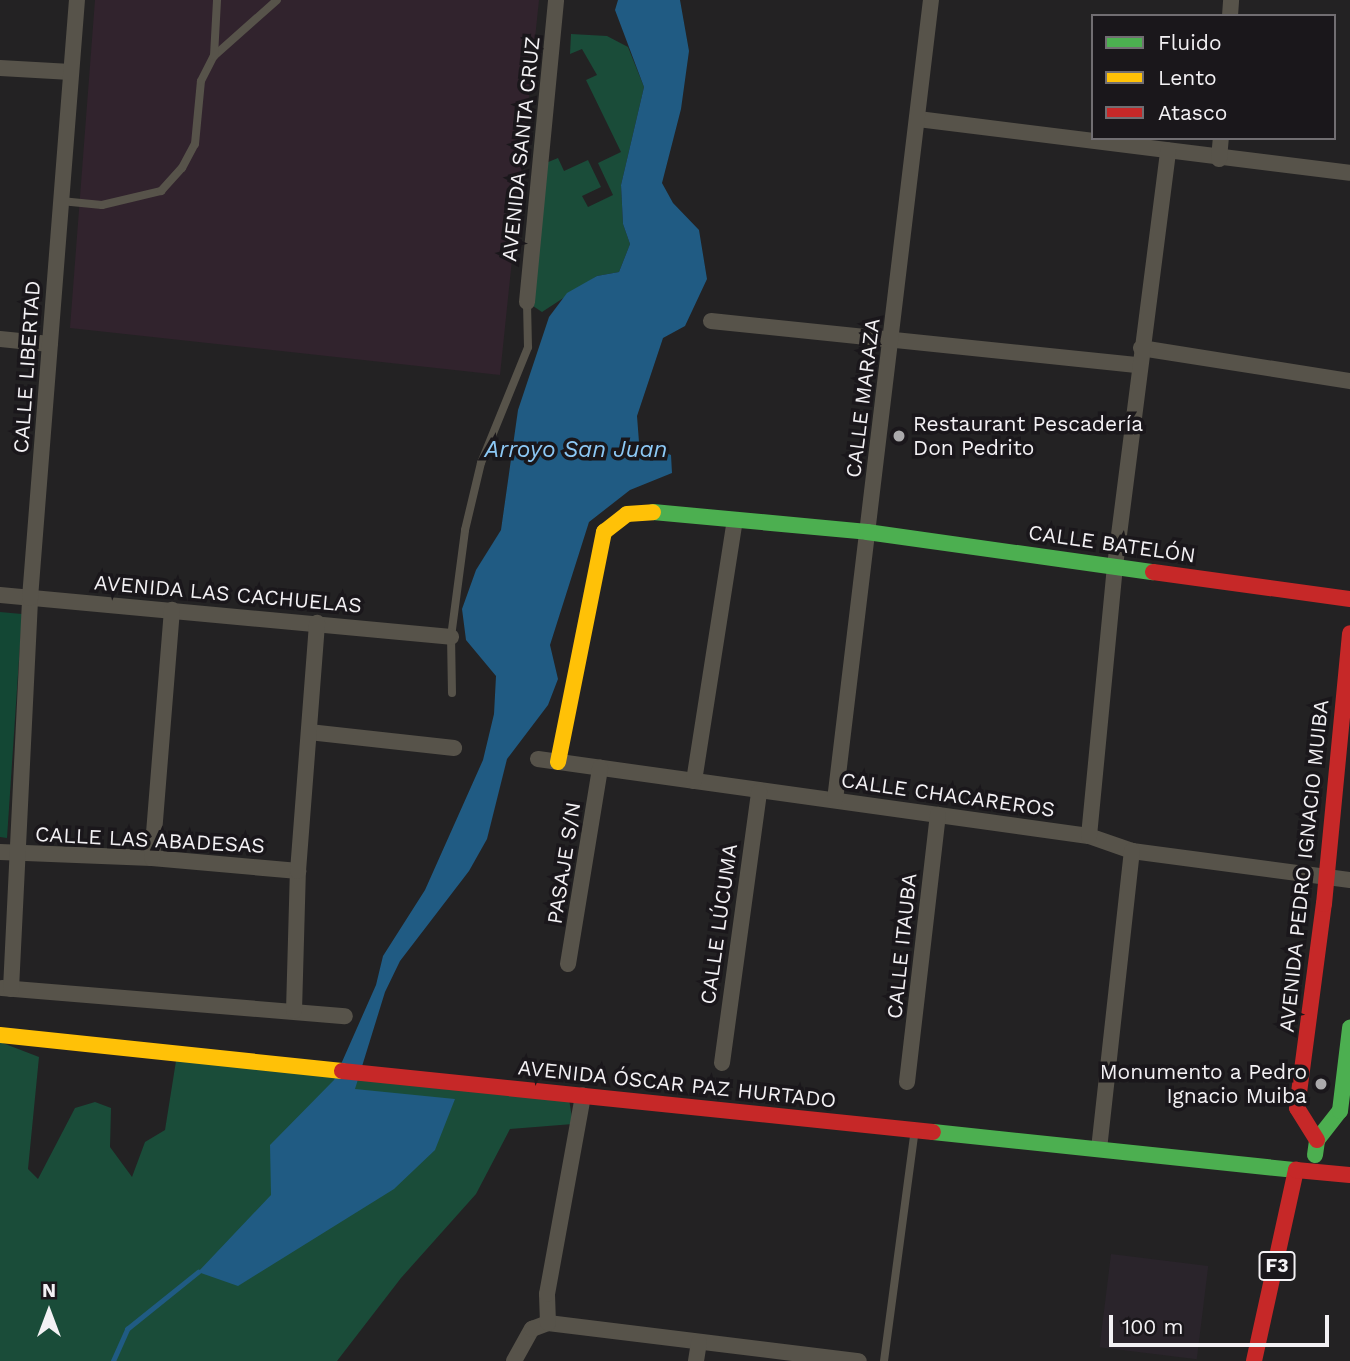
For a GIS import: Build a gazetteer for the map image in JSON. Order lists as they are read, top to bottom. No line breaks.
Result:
{"streets":{"main road":["CALLE BATELÓN","AVENIDA PEDRO IGNACIO MUIBA","AVENIDA ÓSCAR PAZ HURTADO","F3"],"street":["AVENIDA SANTA CRUZ","CALLE LIBERTAD","CALLE MARAZA","AVENIDA LAS CACHUELAS","CALLE CHACAREROS","CALLE LAS ABADESAS","PASAJE S/N","CALLE LÚCUMA","CALLE ITAUBA"]},"crossings":[["CALLE LIBERTAD","AVENIDA LAS CACHUELAS"],["CALLE LIBERTAD","CALLE LAS ABADESAS"],["CALLE MARAZA","CALLE BATELÓN"],["CALLE MARAZA","CALLE CHACAREROS"],["CALLE BATELÓN","CALLE CHACAREROS"],["CALLE CHACAREROS","PASAJE S/N"],["CALLE CHACAREROS","AVENIDA PEDRO IGNACIO MUIBA"],["CALLE CHACAREROS","CALLE LÚCUMA"],["CALLE CHACAREROS","CALLE ITAUBA"],["AVENIDA ÓSCAR PAZ HURTADO","F3"]],"water":["Arroyo San Juan"],"places":["Restaurant Pescadería Don Pedrito","Monumento a Pedro Ignacio Muiba"],"legend":["Fluido","Lento","Atasco"],"scale_bar":"100 m","north":"top"}
